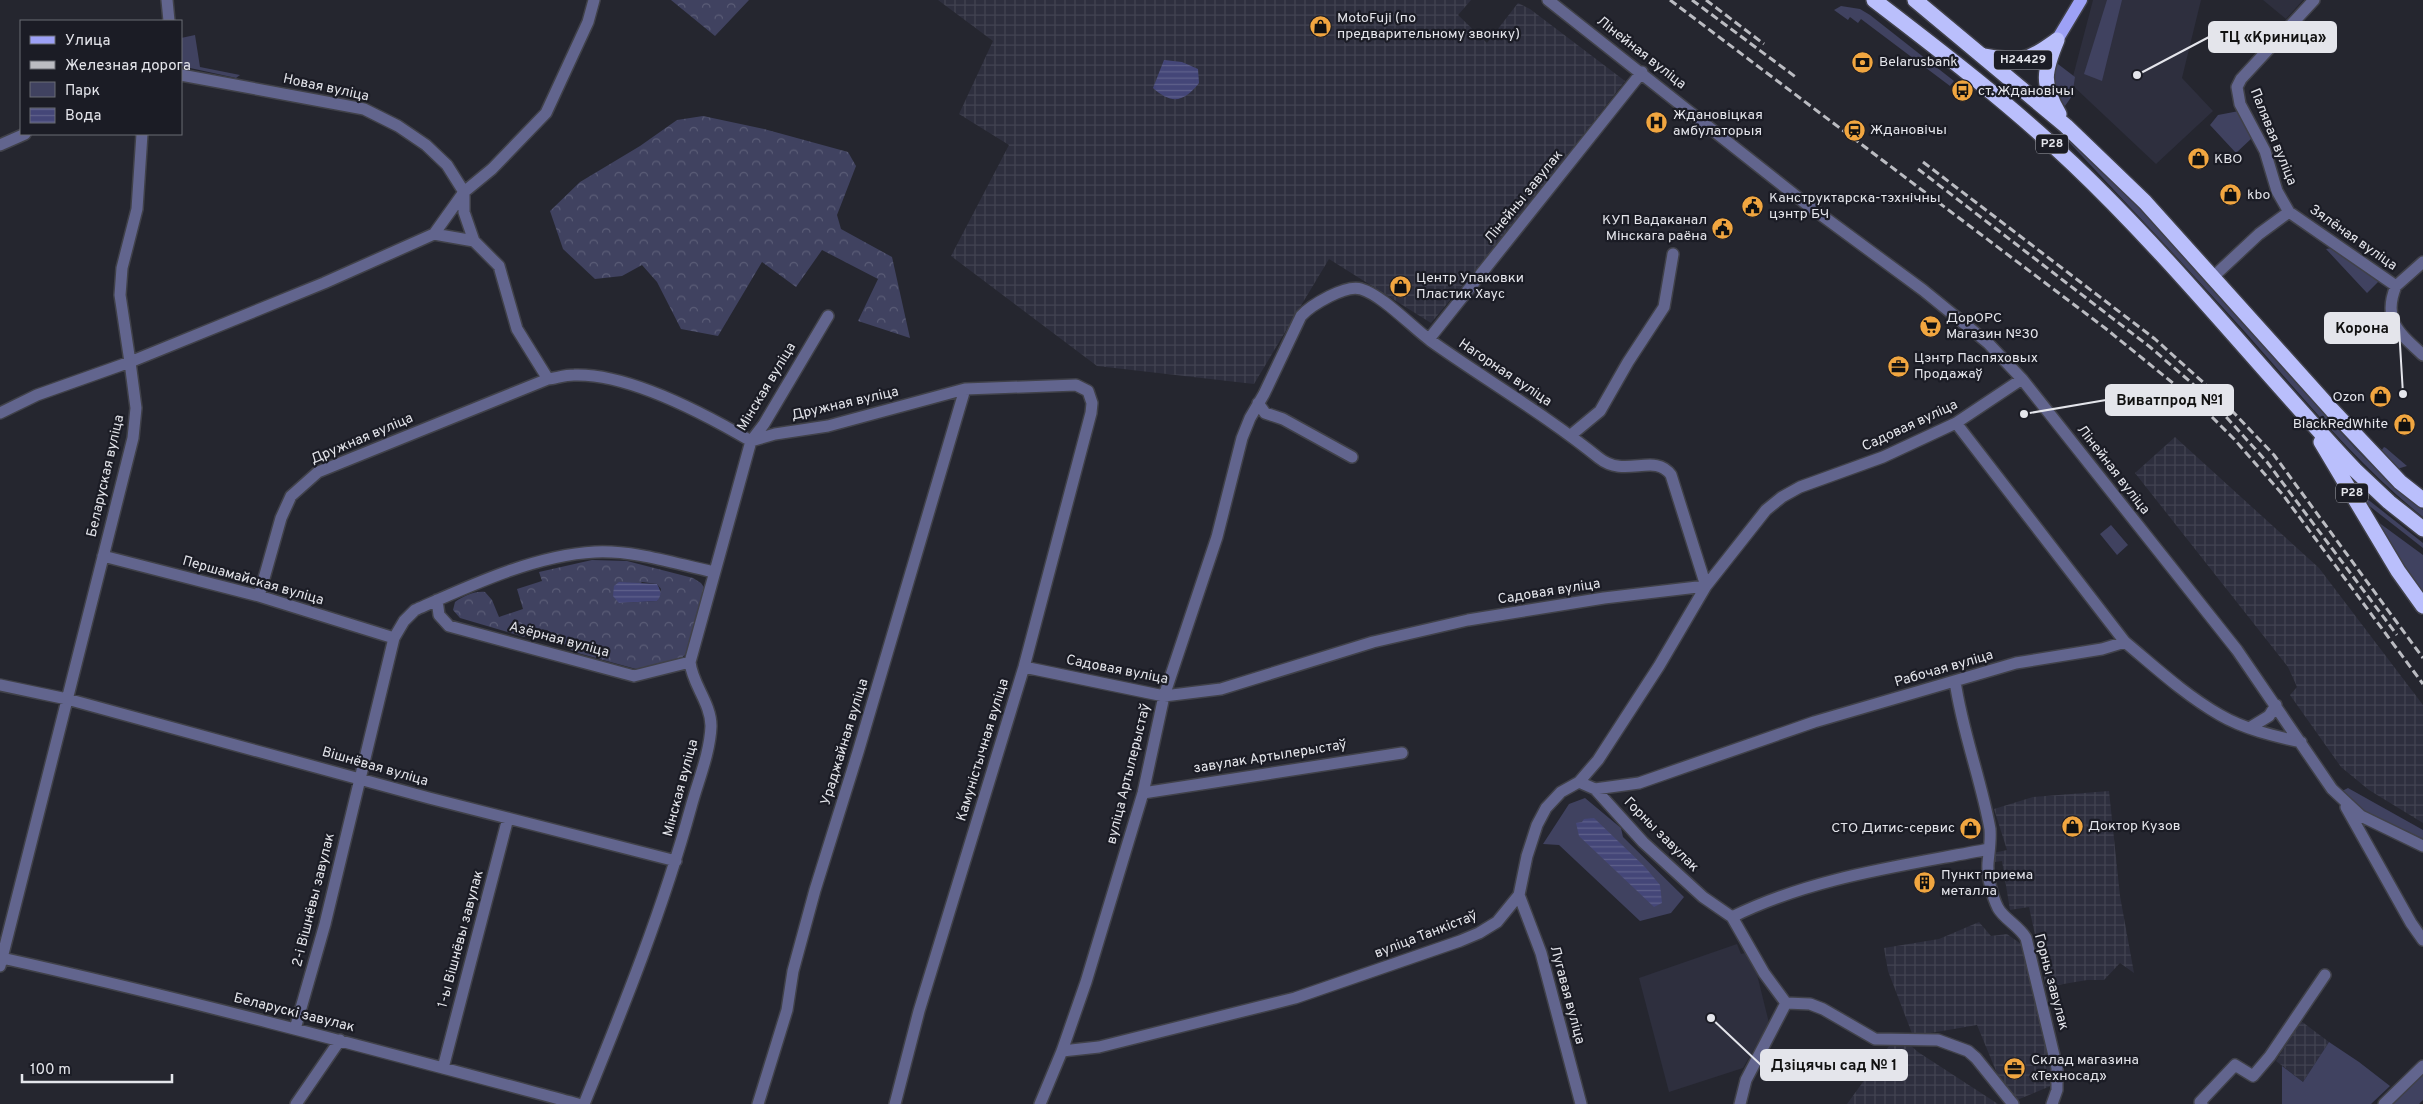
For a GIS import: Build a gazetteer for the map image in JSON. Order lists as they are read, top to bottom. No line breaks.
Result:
{"streets":{"highway":["Н24429","Р28"],"street":["Лінейная вуліца","Новая вуліца","Палявая вуліца","Лінейны завулак","Зялёная вуліца","Нагорная вуліца","Мінская вуліца","Дружная вуліца","Садовая вуліца","Беларуская вуліца","Першамайская вуліца","Азёрная вуліца","Рабочая вуліца","Ураджайная вуліца","Камуністычная вуліца","завулак Артылерыстаў","Вішнёвая вуліца","вуліца Артылерыстаў","Горны завулак","2-і Вішнёвы завулак","вуліца Танкістаў","1-ы Вішнёвы завулак","Лугавая вуліца","Беларускі завулак"]},"crossings":[["Лінейная вуліца","Лінейны завулак"],["Лінейная вуліца","Садовая вуліца"],["Н24429","Р28"],["Палявая вуліца","Зялёная вуліца"],["Лінейны завулак","Нагорная вуліца"],["Нагорная вуліца","Садовая вуліца"],["Нагорная вуліца","вуліца Артылерыстаў"],["Нагорная вуліца","вуліца Танкістаў"],["Мінская вуліца","Дружная вуліца"],["Мінская вуліца","Азёрная вуліца"],["Мінская вуліца","Вішнёвая вуліца"],["Дружная вуліца","Першамайская вуліца"],["Дружная вуліца","Ураджайная вуліца"],["Дружная вуліца","Камуністычная вуліца"],["Садовая вуліца","Камуністычная вуліца"],["Садовая вуліца","вуліца Артылерыстаў"],["Садовая вуліца","вуліца Танкістаў"],["Беларуская вуліца","Першамайская вуліца"],["Беларуская вуліца","Вішнёвая вуліца"],["Беларуская вуліца","Беларускі завулак"],["Рабочая вуліца","Горны завулак"],["завулак Артылерыстаў","вуліца Артылерыстаў"],["Вішнёвая вуліца","2-і Вішнёвы завулак"],["Вішнёвая вуліца","1-ы Вішнёвы завулак"],["вуліца Артылерыстаў","вуліца Танкістаў"],["2-і Вішнёвы завулак","Беларускі завулак"],["вуліца Танкістаў","Лугавая вуліца"],["1-ы Вішнёвы завулак","Беларускі завулак"]],"places":{"shop":["MotoFuji (по предварительному звонку)","КВО","kbo","Центр Упаковки Пластик Хаус","Ozon","BlackRedWhite","Доктор Кузов","СТО Дитис-сервис"],"bank":["Belarusbank"],"other":["ТЦ «Криница»","Корона","Виватпрод №1","Дзіцячы сад № 1"],"bus stop":["ст. Ждановічы"],"hospital":["Ждановіцкая амбулаторыя"],"station":["Ждановічы"],"public building":["Канструктарска-тэхнічны цэнтр БЧ","КУП Вадаканал Мінскага раёна"],"supermarket":["ДорОРС Магазин №30"],"office":["Цэнтр Паспяховых Продажаў","Склад магазина «Техносад»"],"building":["Пункт приема металла"]},"legend":["Улица","Железная дорога","Парк","Вода"],"scale_bar":"100 m"}
